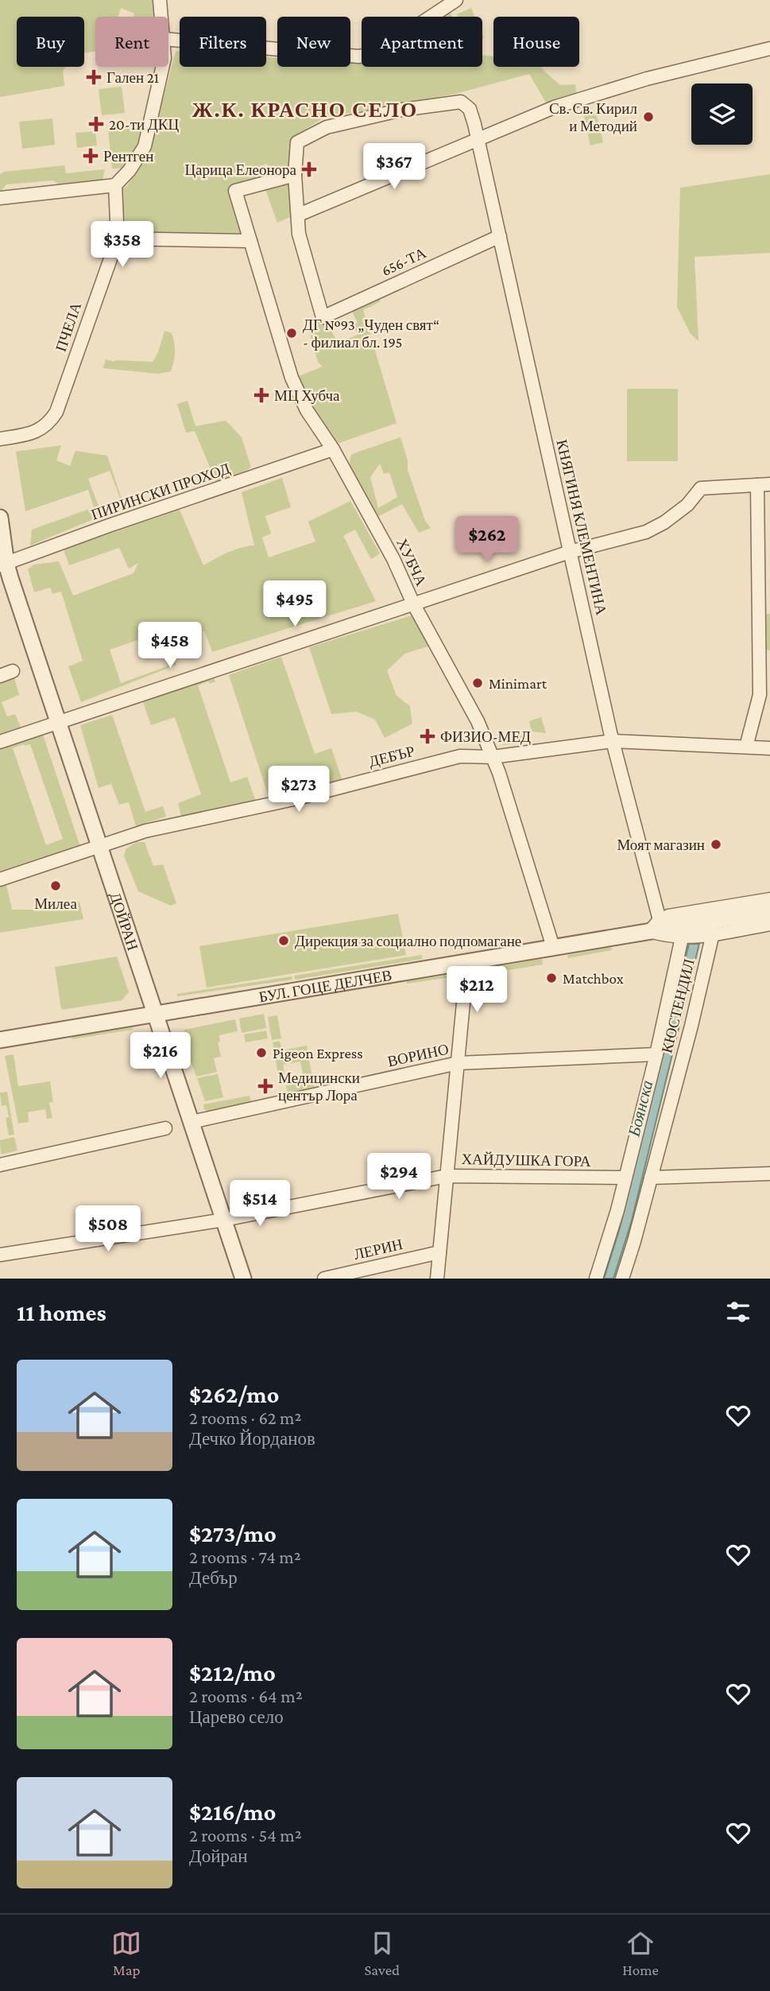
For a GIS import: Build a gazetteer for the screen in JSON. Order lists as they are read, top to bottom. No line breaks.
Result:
{"streets":{"street":["656-ТА","ПЧЕЛА","ПИРИНСКИ ПРОХОД","КНЯГИНЯ КЛЕМЕНТИНА","ХУБЧА","ДЕБЪР","ДОЙРАН","БУЛ. ГОЦЕ ДЕЛЧЕВ","КЮСТЕНДИЛ","ВОРИНО","ХАЙДУШКА ГОРА","ЛЕРИН"]},"crossings":[["656-ТА","КНЯГИНЯ КЛЕМЕНТИНА"],["ПИРИНСКИ ПРОХОД","ХУБЧА"],["ПИРИНСКИ ПРОХОД","ДОЙРАН"],["КНЯГИНЯ КЛЕМЕНТИНА","ХУБЧА"],["КНЯГИНЯ КЛЕМЕНТИНА","ДЕБЪР"],["КНЯГИНЯ КЛЕМЕНТИНА","БУЛ. ГОЦЕ ДЕЛЧЕВ"],["ХУБЧА","ДЕБЪР"],["ХУБЧА","БУЛ. ГОЦЕ ДЕЛЧЕВ"],["ДЕБЪР","ДОЙРАН"],["ДОЙРАН","БУЛ. ГОЦЕ ДЕЛЧЕВ"],["ДОЙРАН","ВОРИНО"],["ДОЙРАН","ХАЙДУШКА ГОРА"],["БУЛ. ГОЦЕ ДЕЛЧЕВ","КЮСТЕНДИЛ"],["КЮСТЕНДИЛ","ВОРИНО"],["КЮСТЕНДИЛ","ХАЙДУШКА ГОРА"]],"districts":["Ж.К. КРАСНО СЕЛО"],"water":["Боянска"],"places":{"health":["Гален 21","20-ти ДКЦ","Рентген","Царица Елеонора","МЦ Хубча","ФИЗИО-МЕД","Медицински център Лора"],"other":["Св. Св. Кирил и Методий","ДГ №93 „Чуден свят“ - филиал бл. 195","Minimart","Моят магазин","Милеа","Дирекция за социално подпомагане","Matchbox","Pigeon Express"]},"page":{"chip":["Buy","Rent","Filters","New","Apartment","House"],"price":["$367","$358","$262","$495","$458","$273","$212","$216","$294","$514","$508"],"heading":"11 homes","list":[{"name":"$262/mo","note":"2 rooms · 62 m² · Дечко Йорданов"},{"name":"$273/mo","note":"2 rooms · 74 m² · Дебър"},{"name":"$212/mo","note":"2 rooms · 64 m² · Царево село"},{"name":"$216/mo","note":"2 rooms · 54 m² · Дойран"}],"tabs":["Map","Saved","Home"]}}
